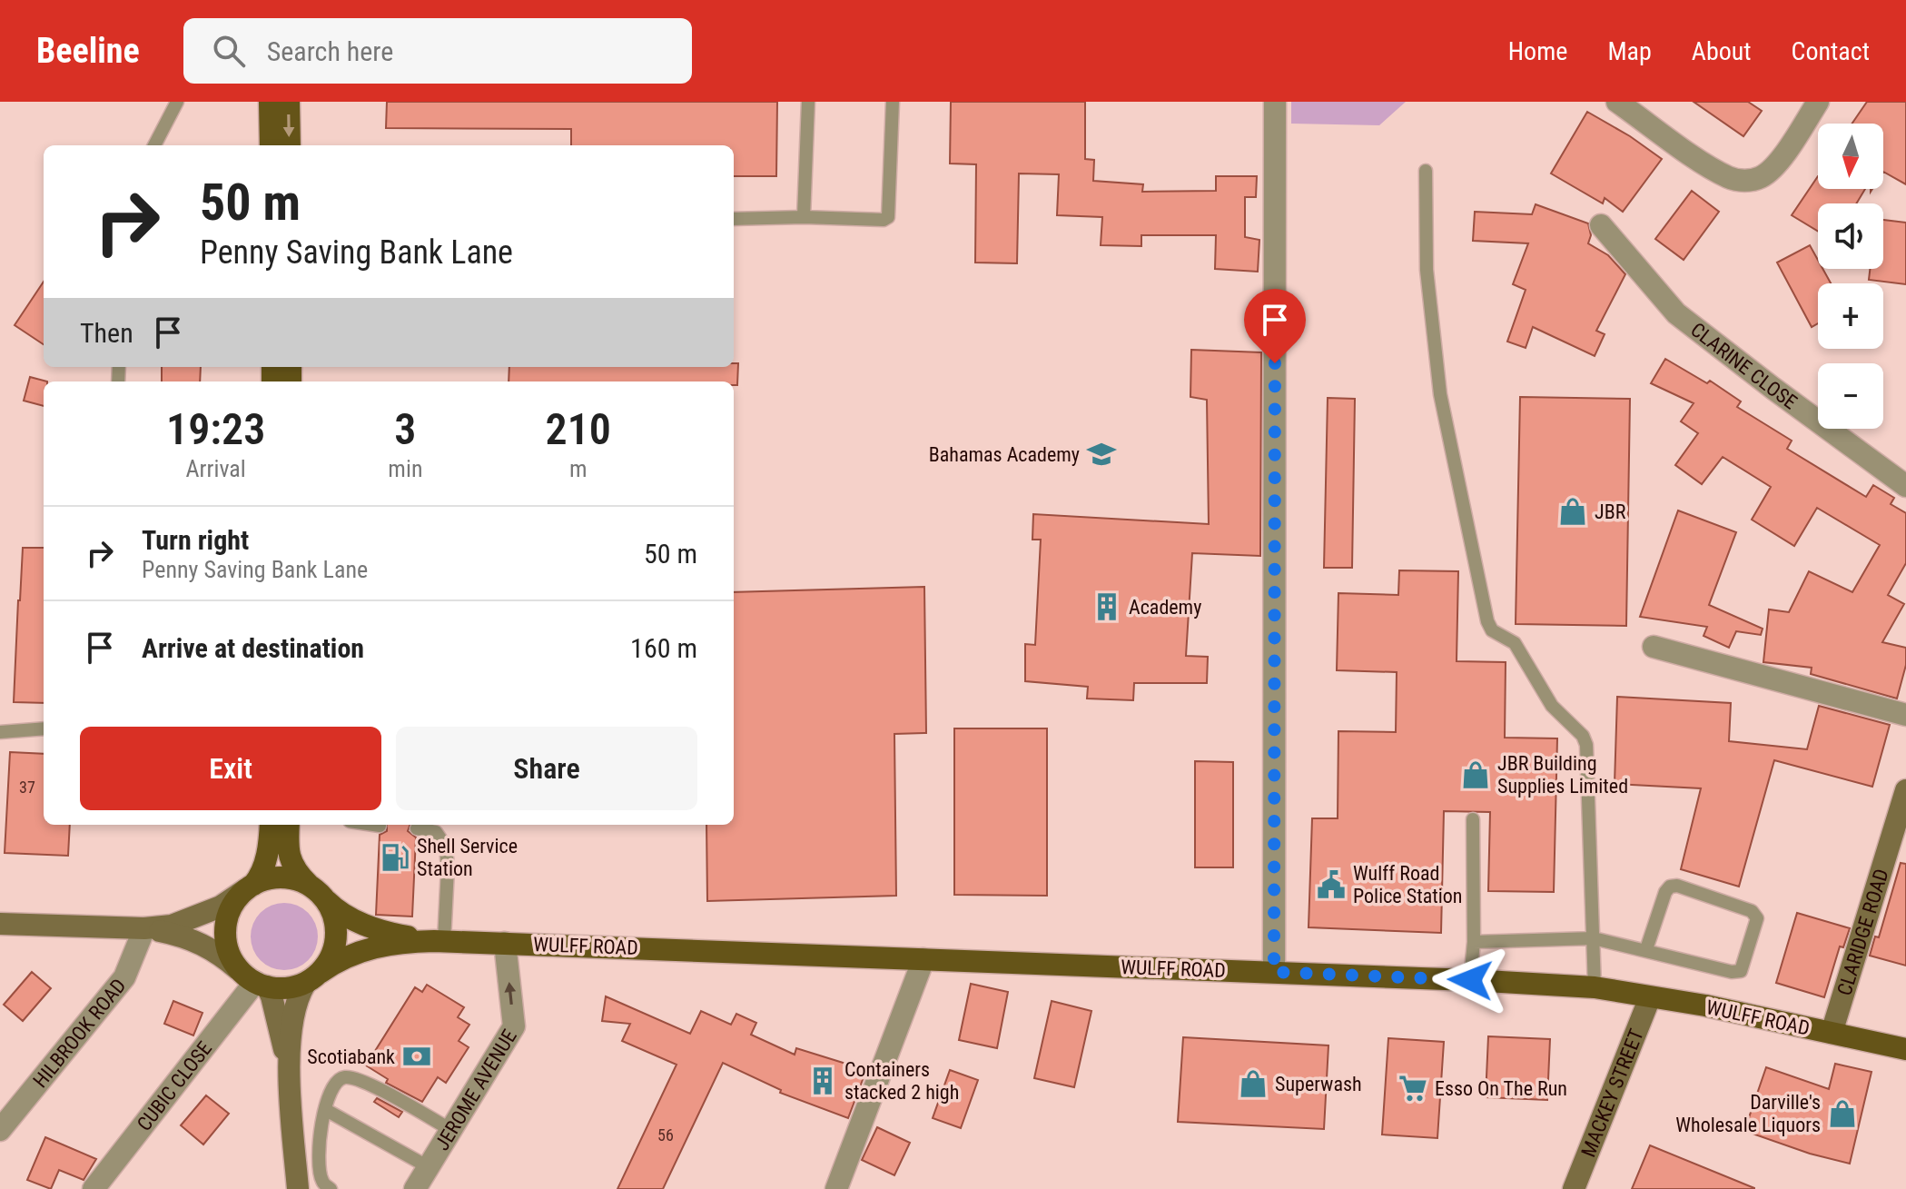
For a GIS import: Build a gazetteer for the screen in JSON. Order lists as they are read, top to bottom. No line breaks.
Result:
{"streets":{"main road":["CLARIDGE ROAD","WULFF ROAD","MACKEY STREET"],"street":["CLARINE CLOSE","HILBROOK ROAD","CUBIC CLOSE","JEROME AVENUE"]},"crossings":[["CLARIDGE ROAD","WULFF ROAD"],["WULFF ROAD","CUBIC CLOSE"],["WULFF ROAD","JEROME AVENUE"],["WULFF ROAD","MACKEY STREET"]],"one_way":["JEROME AVENUE"],"places":{"school or university":["Bahamas Academy"],"shop":["JBR","JBR Building Supplies Limited","Superwash","Darville's Wholesale Liquors"],"building":["Academy","Containers stacked 2 high"],"fuel station":["Shell Service Station"],"public building":["Wulff Road Police Station"],"bank":["Scotiabank"],"supermarket":["Esso On The Run"]},"house_numbers":["37","56"],"north":"bottom","page":{"header":"Beeline","search":"Search here","nav":["Home","Map","About","Contact"],"map_buttons":["+","−"],"turn":["50 m","Penny Saving Bank Lane"],"then":"Then","eta":["19:23","Arrival","3","min","210","m"],"list":[{"name":"Turn right","note":"Penny Saving Bank Lane","value":"50 m"},{"name":"Arrive at destination","value":"160 m"}],"buttons":["Exit","Share"]}}
